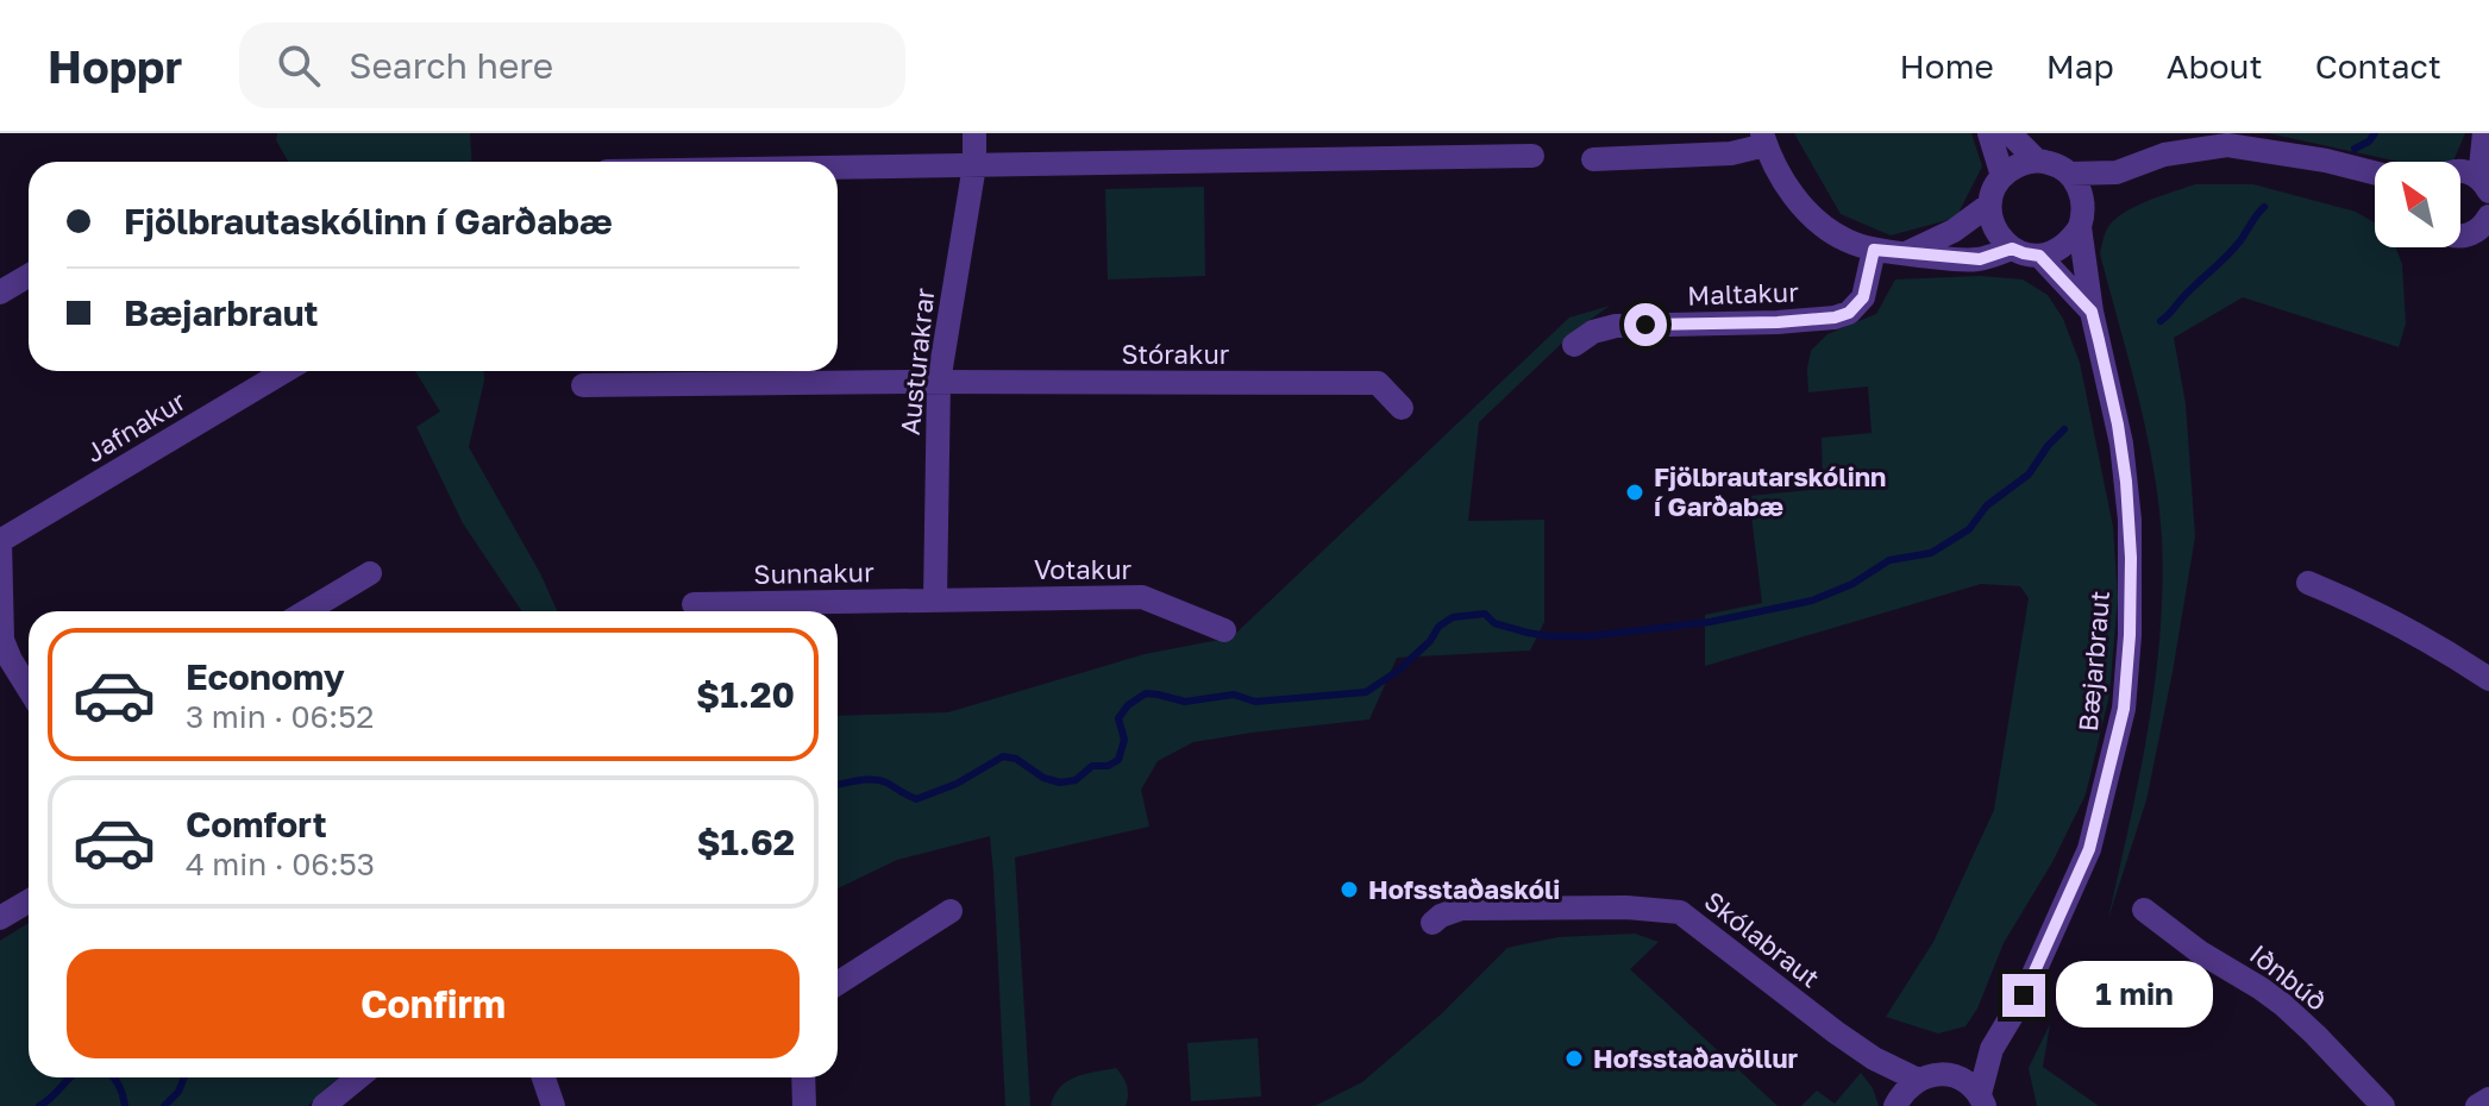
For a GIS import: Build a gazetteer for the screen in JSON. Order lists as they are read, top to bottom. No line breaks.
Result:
{"streets":{"street":["Maltakur","Stórakur","Austurakrar","Jafnakur","Votakur","Sunnakur","Bæjarbraut","Skólabraut","Iðnbúð"]},"crossings":[["Stórakur","Austurakrar"],["Austurakrar","Votakur"],["Austurakrar","Sunnakur"],["Votakur","Sunnakur"]],"places":["Fjölbrautarskólinn í Garðabæ","Hofsstaðaskóli","Hofsstaðavöllur"],"north":"top left","page":{"header":"Hoppr","search":"Search here","nav":["Home","Map","About","Contact"],"banner":["Fjölbrautaskólinn í Garðabæ","Bæjarbraut"],"list":[{"name":"Economy","note":"3 min · 06:52","value":"$1.20"},{"name":"Comfort","note":"4 min · 06:53","value":"$1.62"}],"buttons":"Confirm","bubble":"1 min"}}
